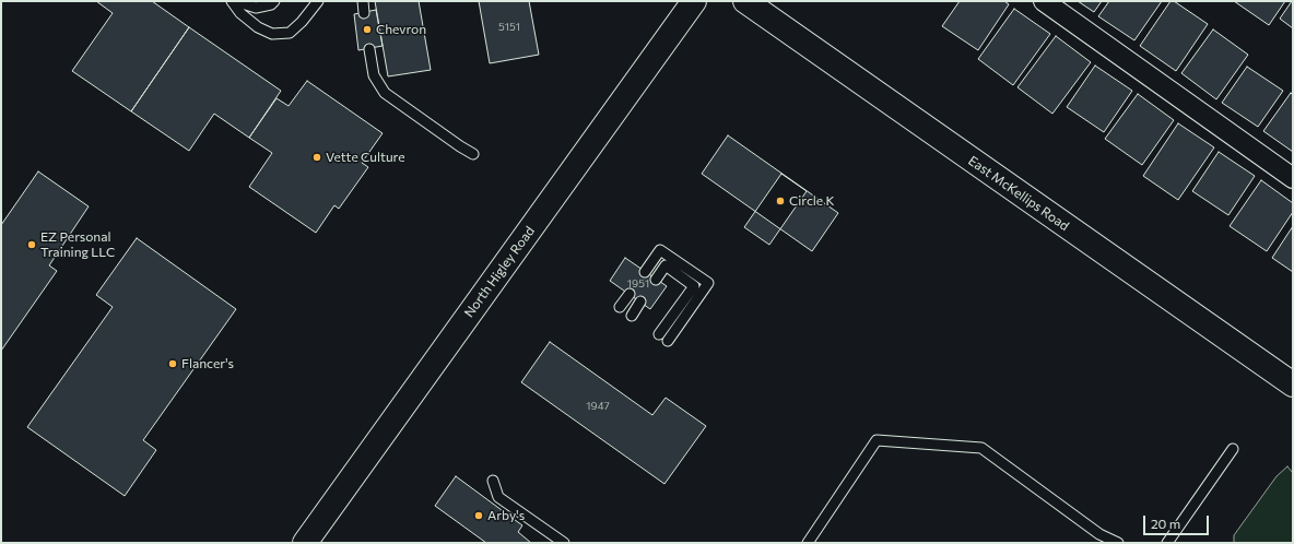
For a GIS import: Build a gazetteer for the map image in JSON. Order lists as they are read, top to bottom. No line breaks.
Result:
{"streets":{"main road":["East McKellips Road","North Higley Road"]},"places":["Chevron","Vette Culture","Circle K","EZ Personal Training LLC","Flancer's","Arby's"],"house_numbers":["5151","1951","1947"],"scale_bar":"20 m"}
